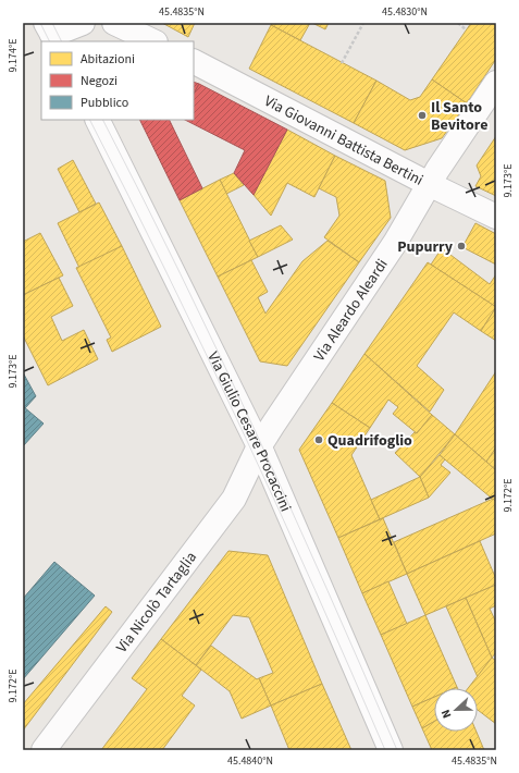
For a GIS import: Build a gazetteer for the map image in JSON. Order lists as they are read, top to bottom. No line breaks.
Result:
{"streets":{"street":["Via Giovanni Battista Bertini","Via Aleardo Aleardi","Via Giulio Cesare Procaccini","Via Nicolò Tartaglia"]},"crossings":[["Via Giovanni Battista Bertini","Via Aleardo Aleardi"],["Via Aleardo Aleardi","Via Giulio Cesare Procaccini"],["Via Aleardo Aleardi","Via Nicolò Tartaglia"],["Via Giulio Cesare Procaccini","Via Nicolò Tartaglia"]],"places":["Il Santo Bevitore","Pupurry","Quadrifoglio"],"legend":["Abitazioni","Negozi","Pubblico"],"north":"left","coordinates":["45.4835°N","45.4830°N","9.174°E","9.173°E","9.172°E","45.4840°N"]}
